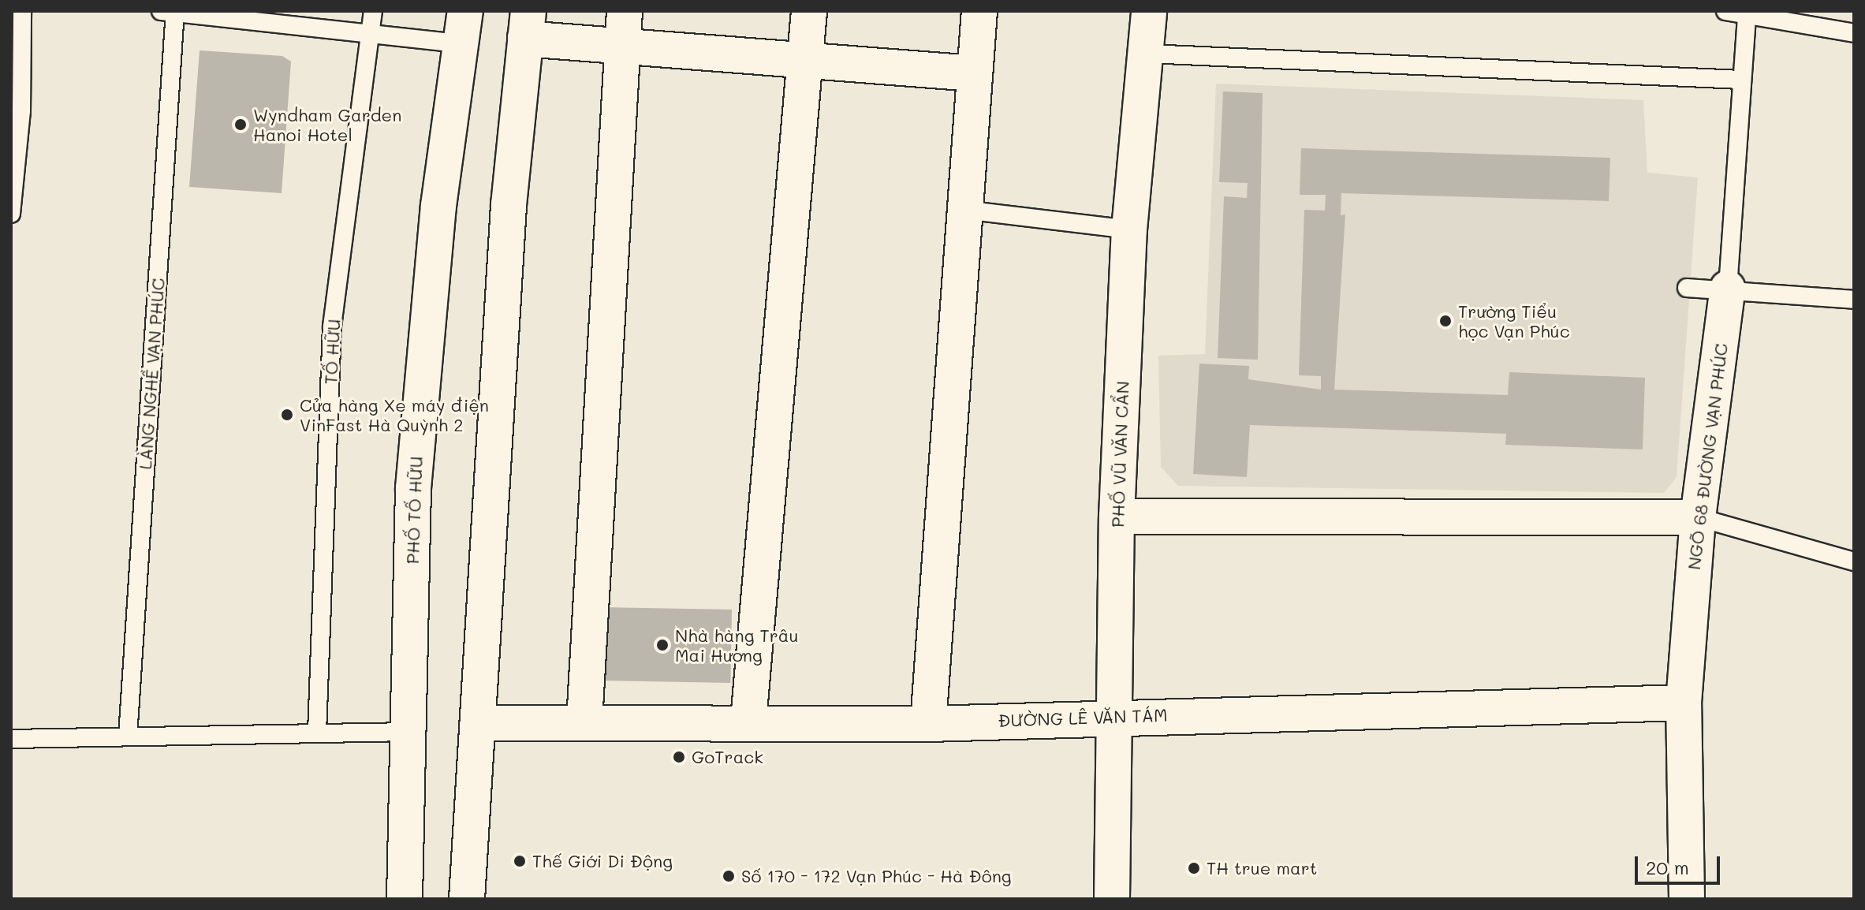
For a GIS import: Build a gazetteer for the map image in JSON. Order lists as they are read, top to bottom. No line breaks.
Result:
{"streets":{"street":["PHỐ VŨ VĂN CẨN","NGÕ 68 ĐƯỜNG VẠN PHÚC","PHỐ TỐ HỮU","ĐƯỜNG LÊ VĂN TÁM"],"lane":["TỐ HỮU","LÀNG NGHỀ VẠN PHÚC"]},"crossings":[["PHỐ VŨ VĂN CẨN","ĐƯỜNG LÊ VĂN TÁM"],["NGÕ 68 ĐƯỜNG VẠN PHÚC","ĐƯỜNG LÊ VĂN TÁM"]],"places":["Wyndham Garden Hanoi Hotel","Trường Tiểu học Vạn Phúc","Cửa hàng Xe máy điện VinFast Hà Quỳnh 2","Nhà hàng Trâu Mai Hương","GoTrack","Thế Giới Di Động","TH true mart","Số 170 - 172 Vạn Phúc - Hà Đông"],"scale_bar":"20 m"}
